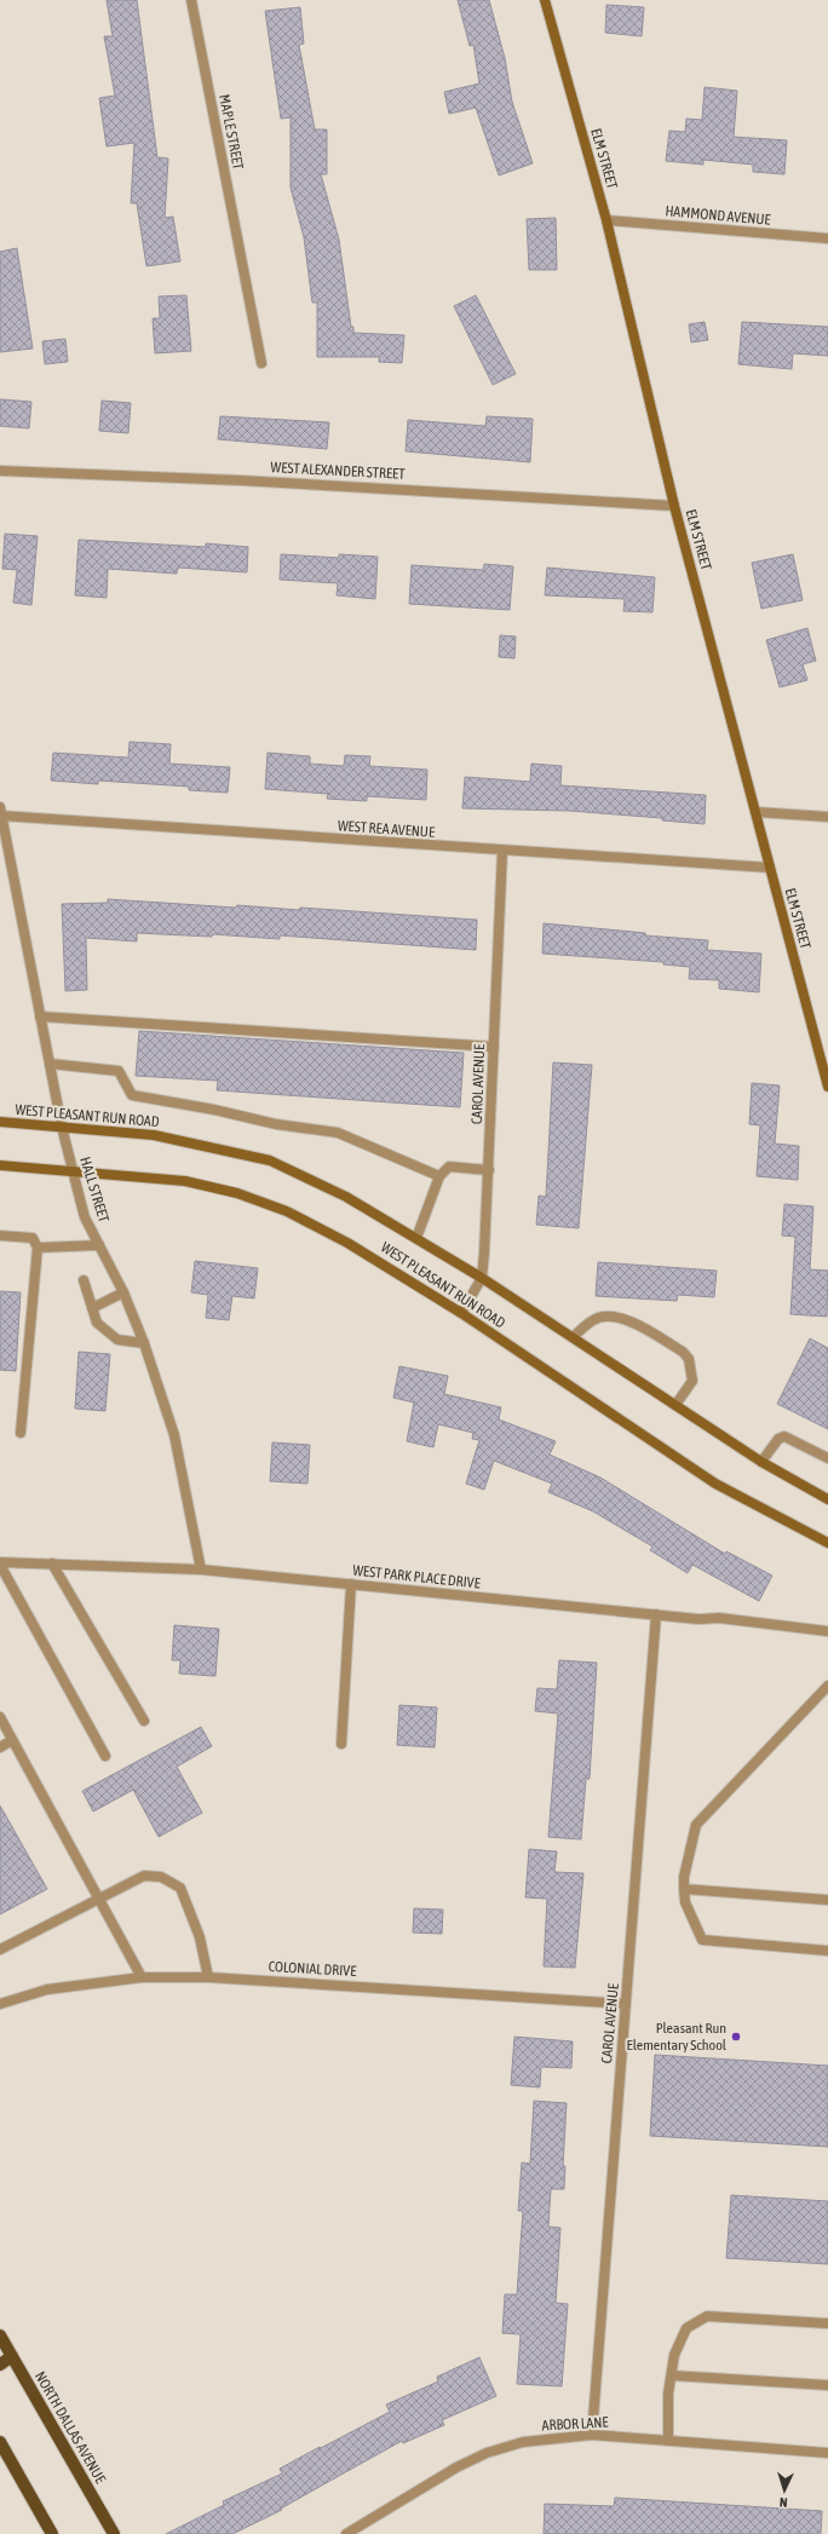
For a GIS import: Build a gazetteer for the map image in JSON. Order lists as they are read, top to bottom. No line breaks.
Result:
{"streets":{"main road":["ELM STREET","WEST PLEASANT RUN ROAD","NORTH DALLAS AVENUE"],"street":["MAPLE STREET","HAMMOND AVENUE","WEST ALEXANDER STREET","WEST REA AVENUE","CAROL AVENUE","HALL STREET","WEST PARK PLACE DRIVE","COLONIAL DRIVE","ARBOR LANE"]},"crossings":[["ELM STREET","HAMMOND AVENUE"],["ELM STREET","WEST ALEXANDER STREET"],["ELM STREET","WEST REA AVENUE"],["WEST REA AVENUE","CAROL AVENUE"],["WEST REA AVENUE","HALL STREET"],["CAROL AVENUE","WEST PLEASANT RUN ROAD"],["CAROL AVENUE","WEST PARK PLACE DRIVE"],["CAROL AVENUE","COLONIAL DRIVE"],["CAROL AVENUE","ARBOR LANE"],["WEST PLEASANT RUN ROAD","HALL STREET"],["HALL STREET","WEST PARK PLACE DRIVE"]],"places":["Pleasant Run Elementary School"],"north":"bottom"}
